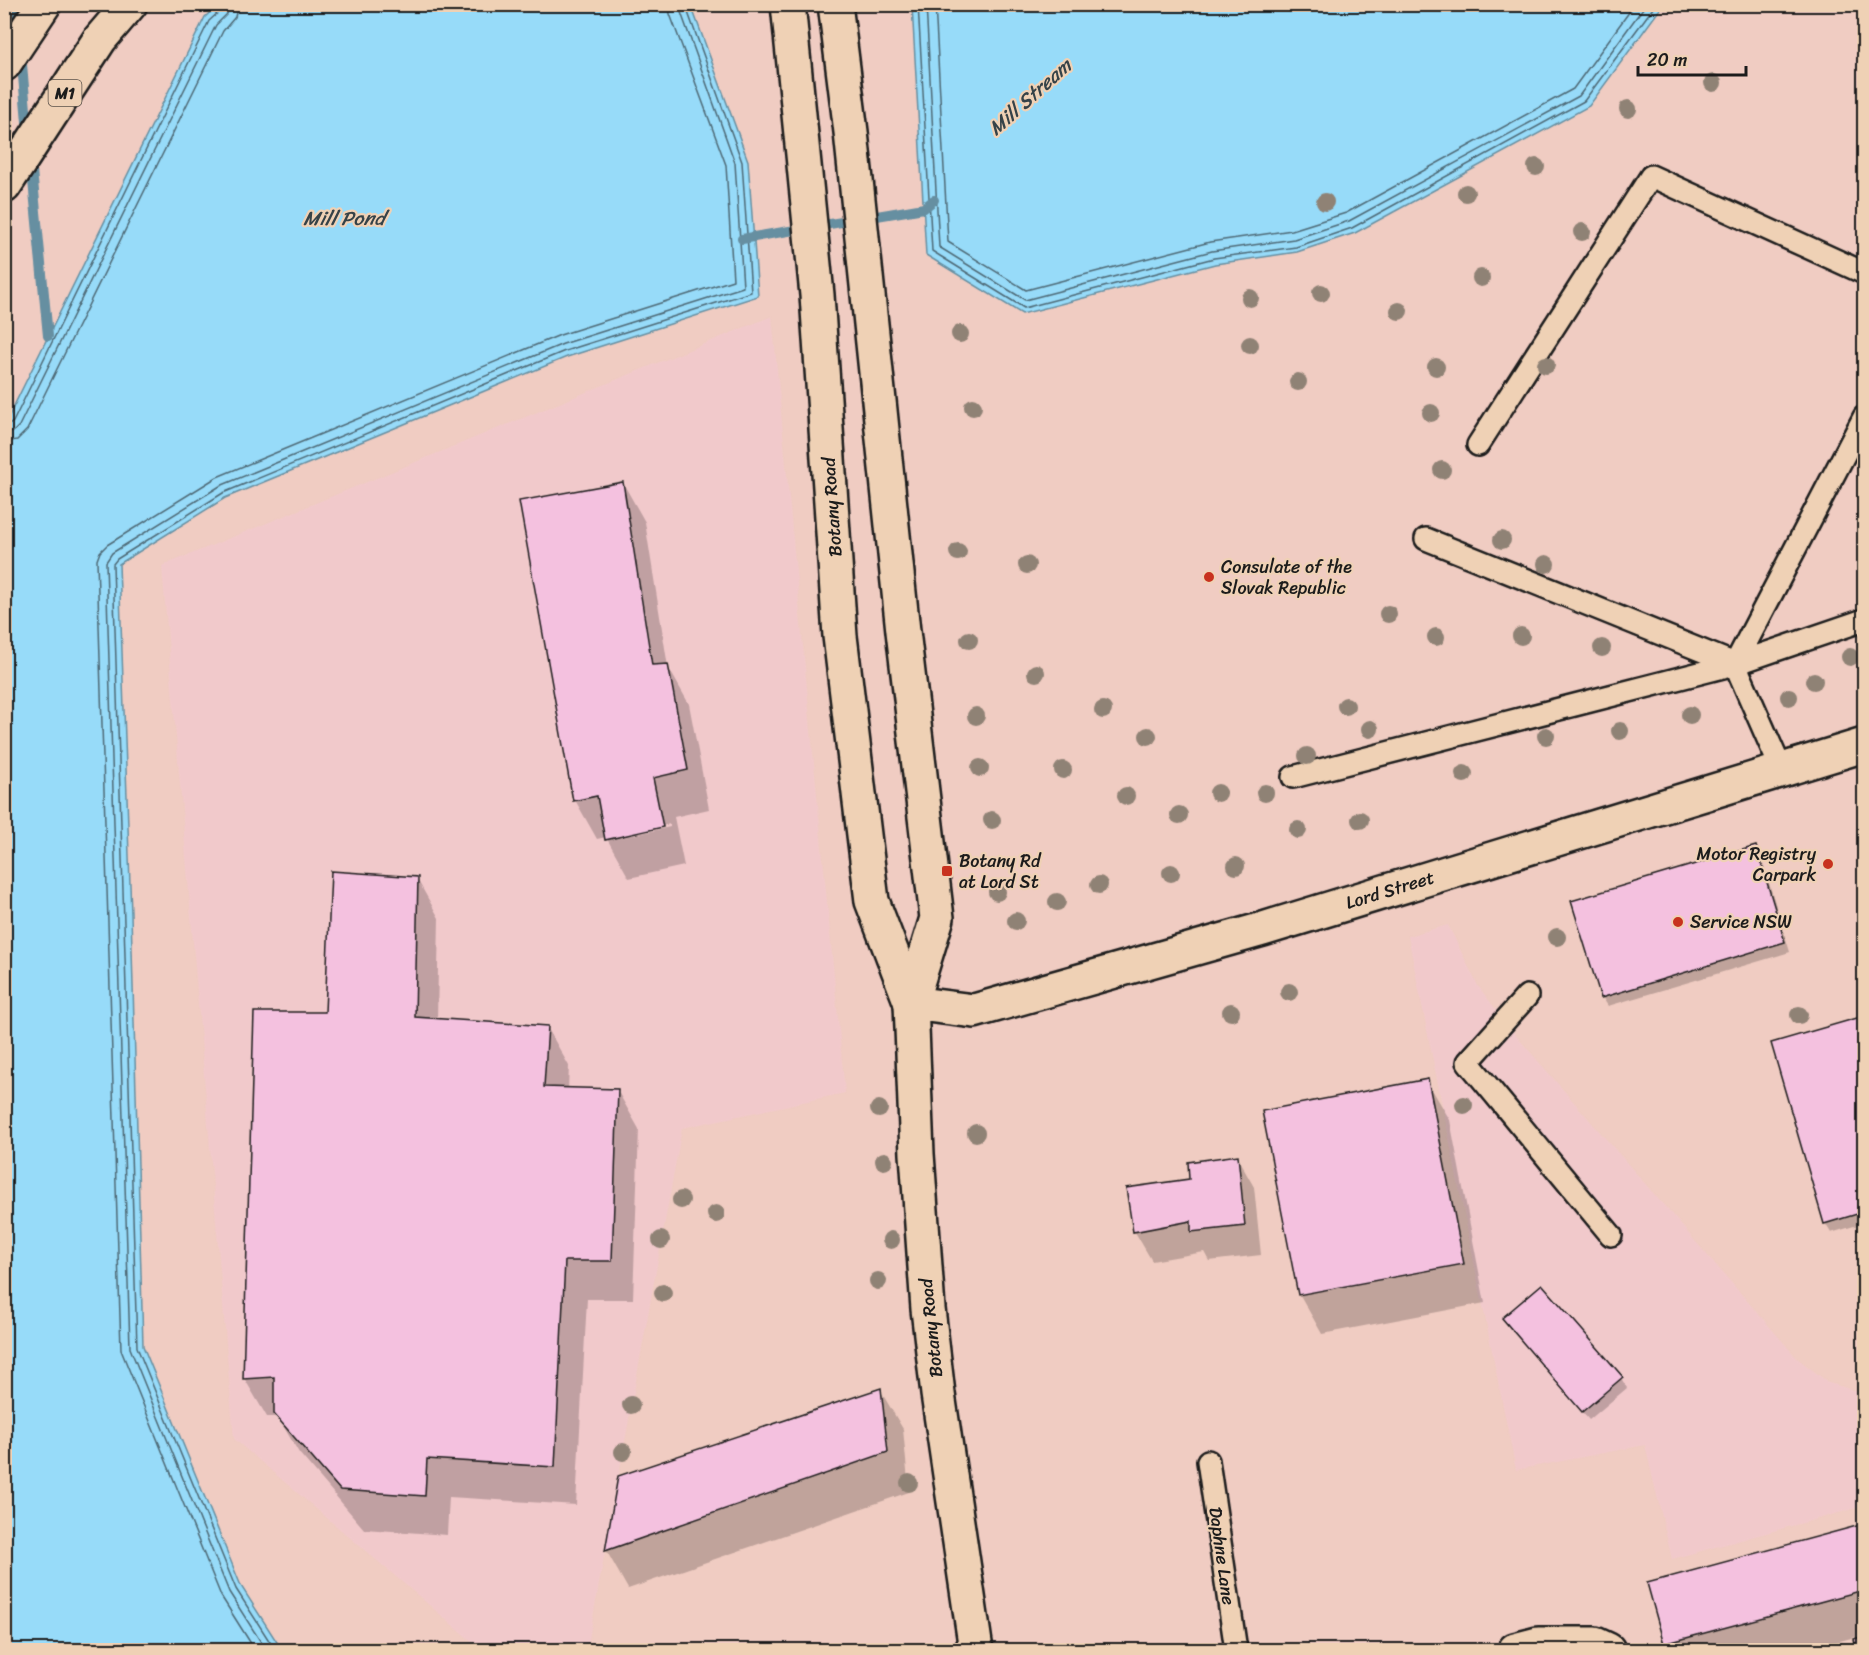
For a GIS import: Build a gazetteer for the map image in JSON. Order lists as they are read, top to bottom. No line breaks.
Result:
{"streets":{"main road":["M1","Botany Road","Lord Street"],"lane":["Daphne Lane"]},"crossings":[["Botany Road","Lord Street"]],"water":["Mill Stream","Mill Pond"],"places":{"other":["Consulate of the Slovak Republic","Motor Registry Carpark","Service NSW"],"transit":["Botany Rd at Lord St"]},"scale_bar":"20 m"}
